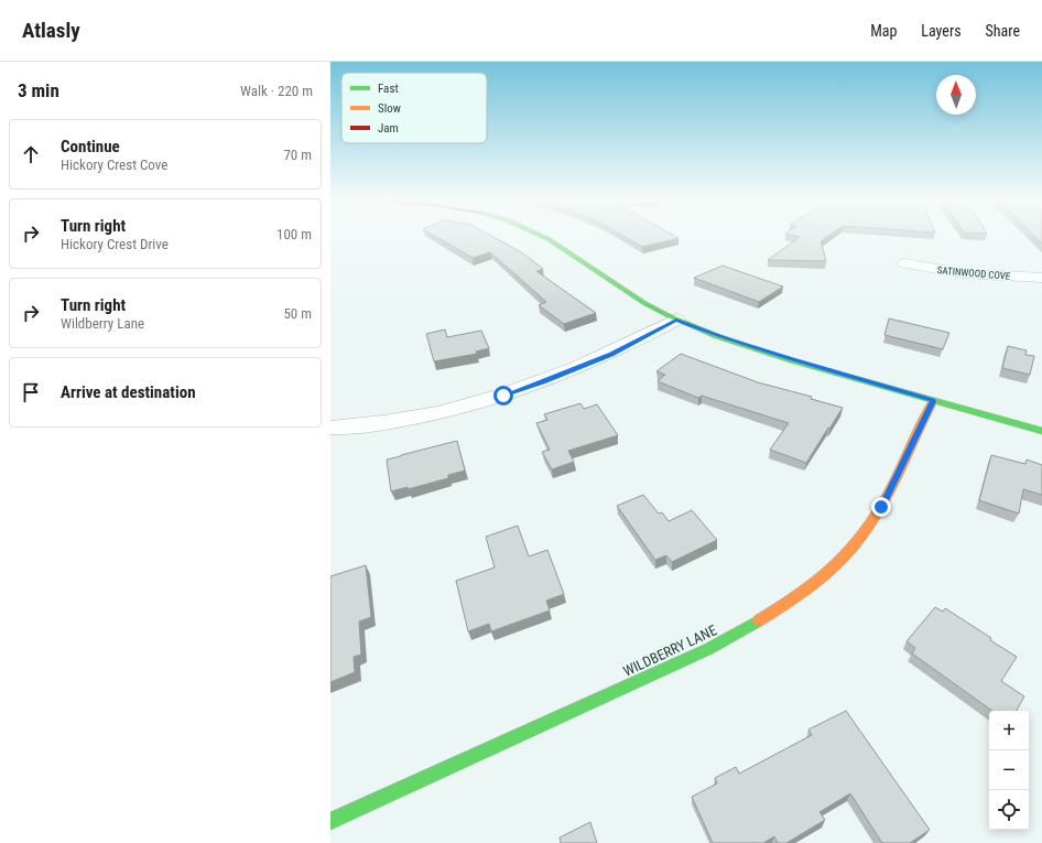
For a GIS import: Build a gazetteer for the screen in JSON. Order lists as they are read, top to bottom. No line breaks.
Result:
{"streets":{"street":["SATINWOOD COVE","WILDBERRY LANE"]},"legend":["Fast","Slow","Jam"],"north":"top","page":{"header":"Atlasly","nav":["Map","Layers","Share"],"heading":["3 min","Walk · 220 m"],"list":[["Continue","Hickory Crest Cove","70 m"],["Turn right","Hickory Crest Drive","100 m"],["Turn right","Wildberry Lane","50 m"],"Arrive at destination"],"map_buttons":["+","−"]}}
